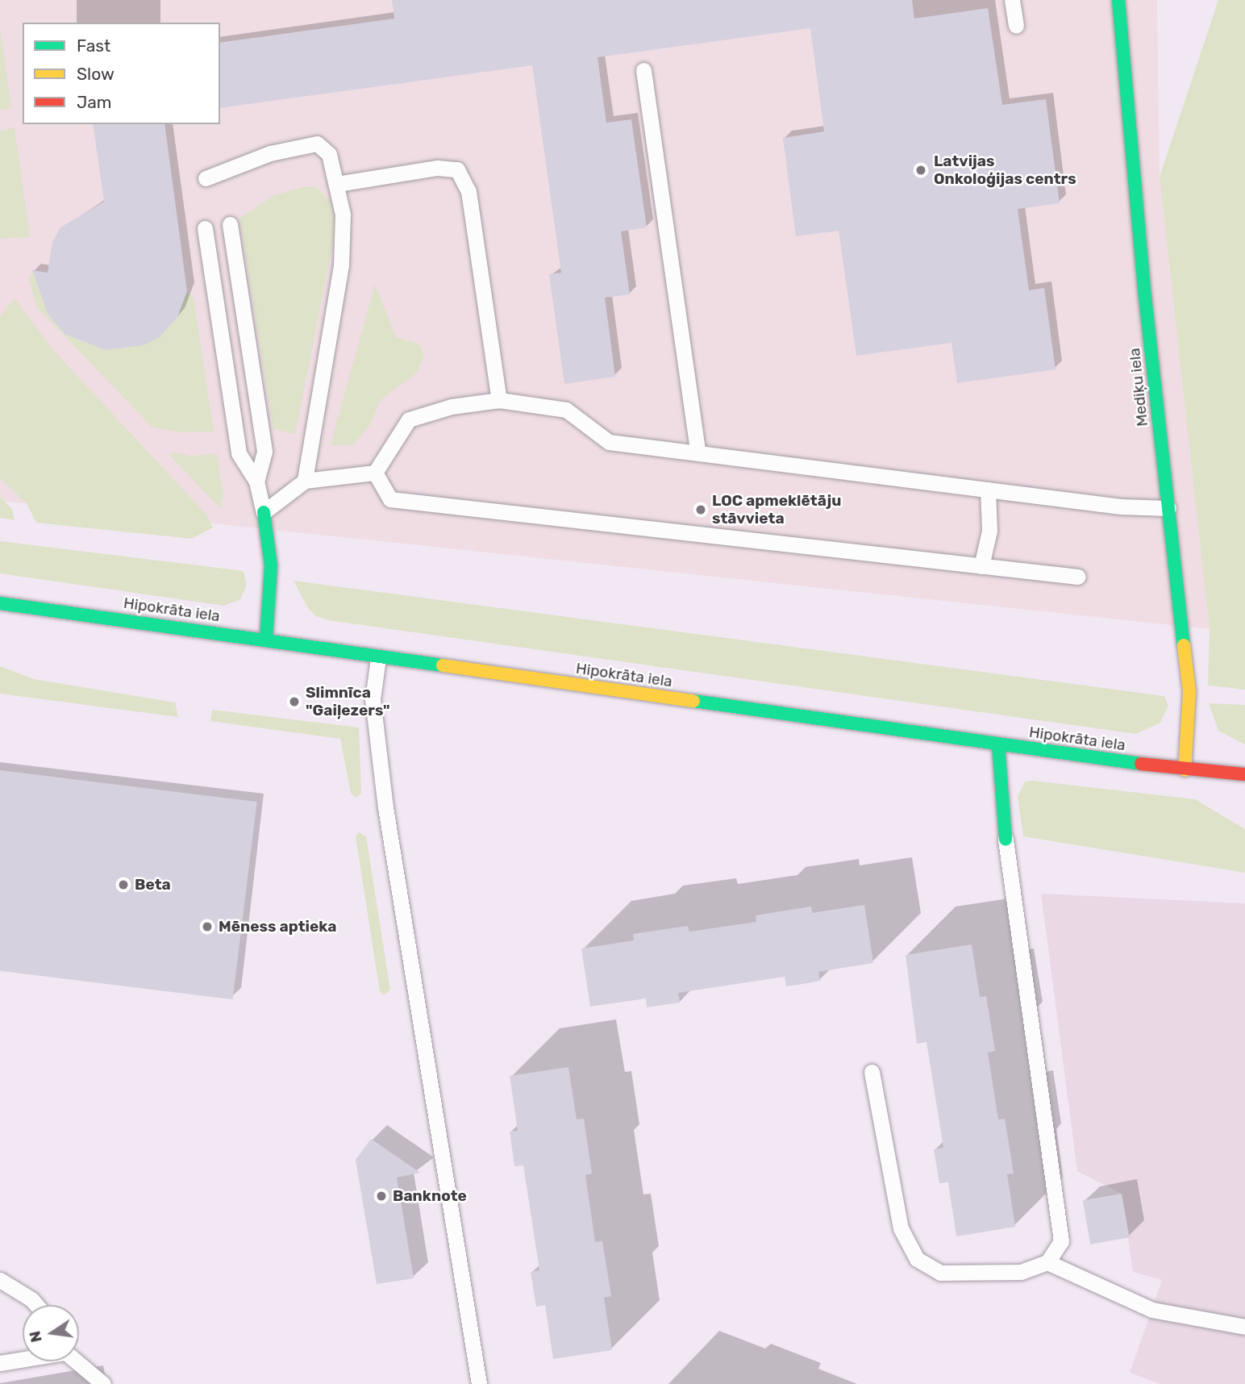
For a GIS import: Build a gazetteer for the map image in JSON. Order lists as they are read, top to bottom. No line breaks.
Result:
{"streets":{"street":["Mediķu iela","Hipokrāta iela"]},"crossings":[["Mediķu iela","Hipokrāta iela"]],"places":["Latvijas Onkoloģijas centrs","LOC apmeklētāju stāvvieta","Slimnīca \"Gaiļezers\"","Beta","Mēness aptieka","Banknote"],"legend":["Fast","Slow","Jam"],"north":"left"}
